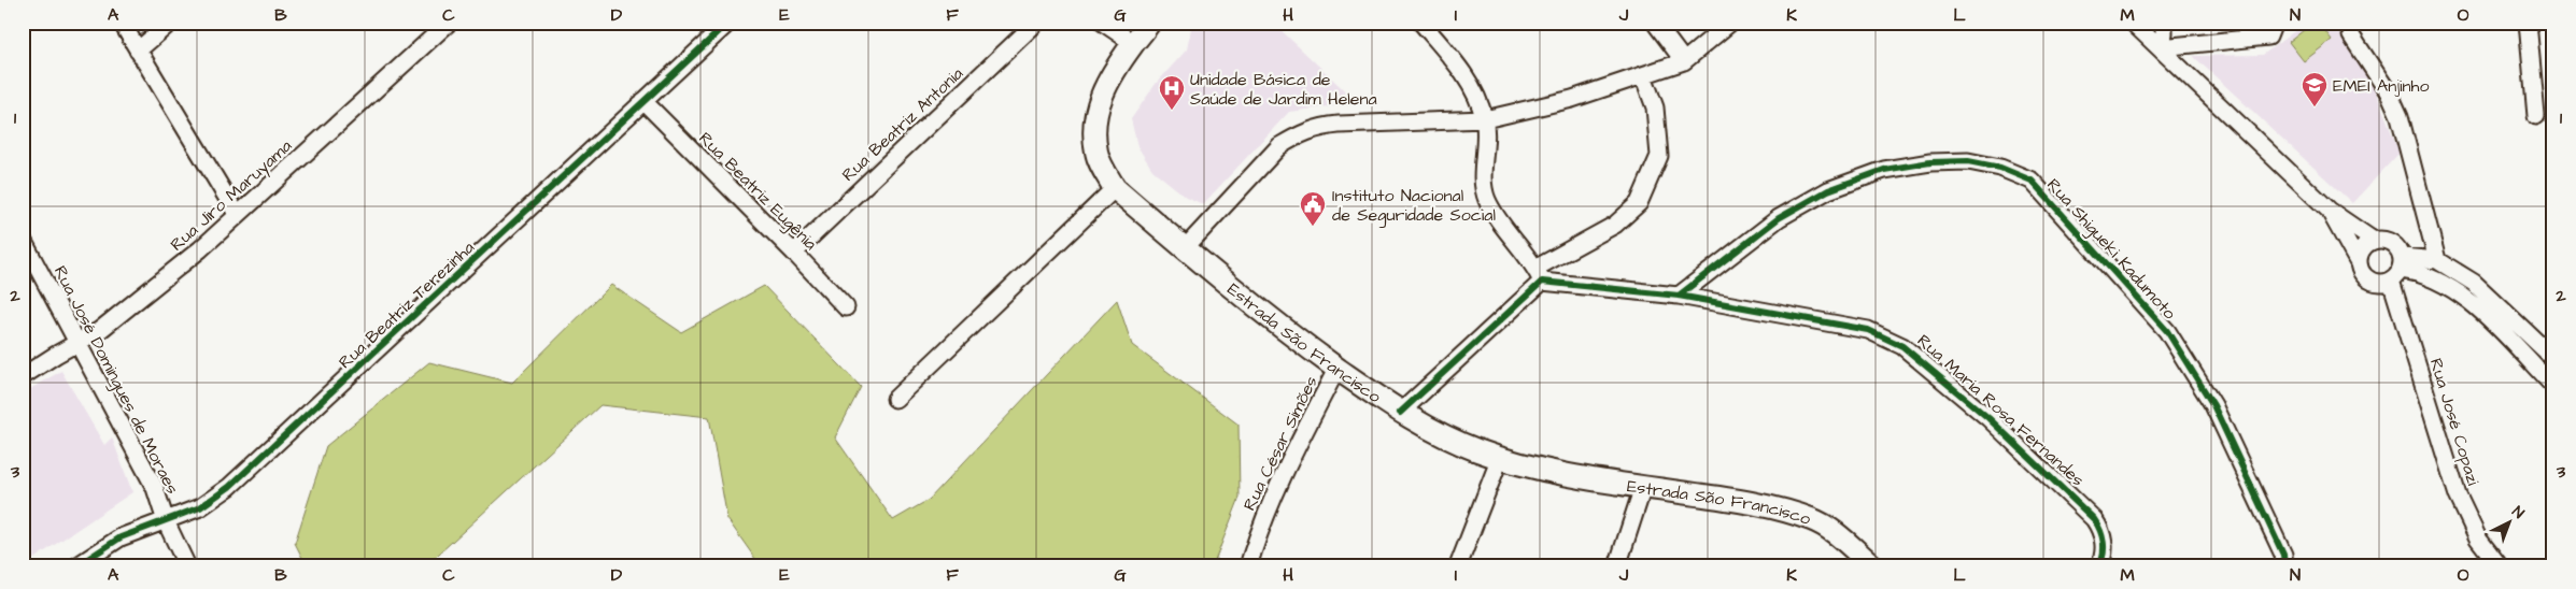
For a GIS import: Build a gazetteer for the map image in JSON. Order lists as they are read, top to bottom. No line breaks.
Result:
{"streets":{"main road":["Estrada São Francisco"],"street":["Rua Beatriz Antonia","Rua Beatriz Eugênia","Rua Jiro Maruyama","Rua Shigueki Kadumoto","Rua Beatriz Terezinha","Rua José Domingues de Moraes","Rua Maria Rosa Fernandes","Rua José Copazi","Rua César Simões"]},"crossings":[["Rua Beatriz Antonia","Rua Beatriz Eugênia"],["Rua Beatriz Eugênia","Rua Beatriz Terezinha"],["Rua Jiro Maruyama","Rua José Domingues de Moraes"],["Rua Shigueki Kadumoto","Rua Maria Rosa Fernandes"],["Rua Beatriz Terezinha","Rua José Domingues de Moraes"],["Estrada São Francisco","Rua César Simões"]],"places":{"school or university":["EMEI Anjinho"],"hospital":["Unidade Básica de Saúde de Jardim Helena"],"public building":["Instituto Nacional de Seguridade Social"]},"north":"top right","grid":{"columns":["A","B","C","D","E","F","G","H","I","J","K","L","M","N","O"],"rows":["1","2","3"]}}
